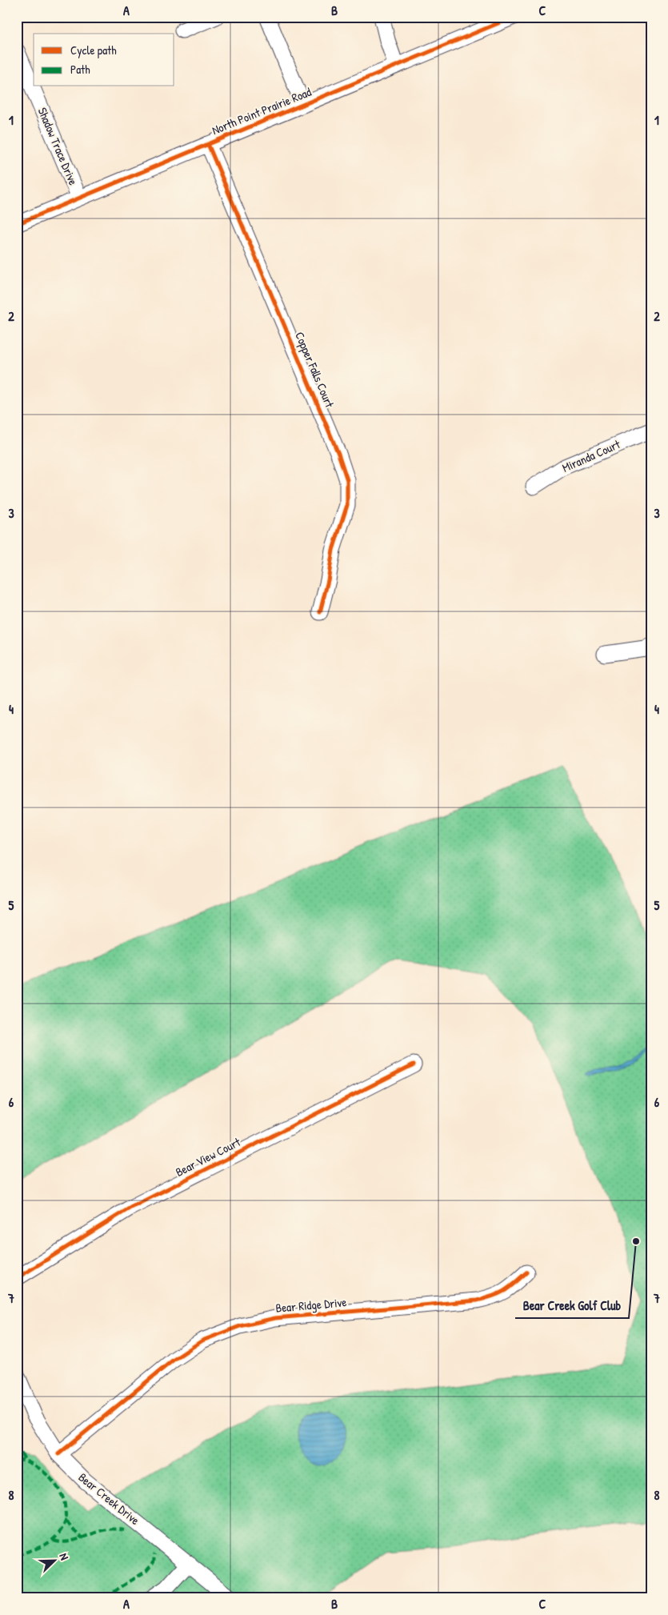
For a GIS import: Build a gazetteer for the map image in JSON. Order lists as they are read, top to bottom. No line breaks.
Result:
{"streets":{"street":["North Point Prairie Road","Shadow Trace Drive","Copper Falls Court","Miranda Court","Bear View Court","Bear Ridge Drive","Bear Creek Drive"]},"crossings":[["North Point Prairie Road","Shadow Trace Drive"],["North Point Prairie Road","Copper Falls Court"],["Bear Ridge Drive","Bear Creek Drive"]],"places":["Bear Creek Golf Club"],"legend":["Cycle path","Path"],"north":"top right","grid":{"columns":["A","B","C"],"rows":["1","2","3","4","5","6","7","8"]}}
